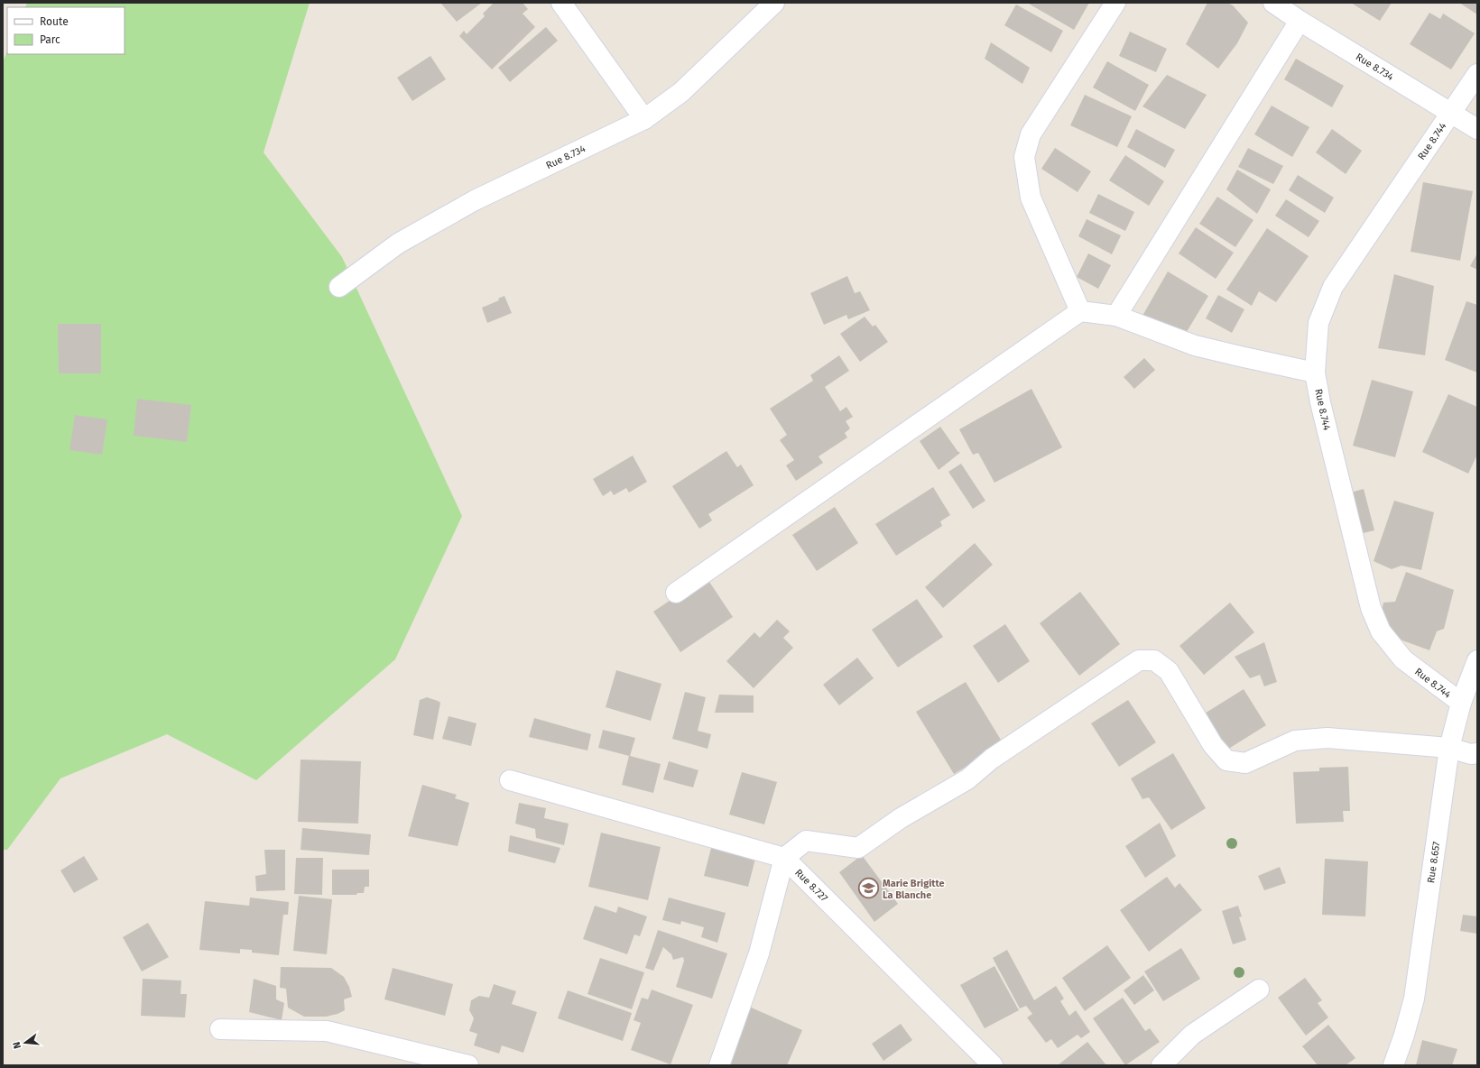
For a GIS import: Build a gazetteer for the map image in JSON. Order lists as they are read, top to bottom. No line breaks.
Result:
{"streets":{"street":["Rue 8.734","Rue 8.744","Rue 8.657","Rue 8.727"]},"crossings":[["Rue 8.734","Rue 8.744"],["Rue 8.744","Rue 8.657"]],"places":{"school or university":["Marie Brigitte La Blanche"]},"legend":["Route","Parc"],"north":"left"}
